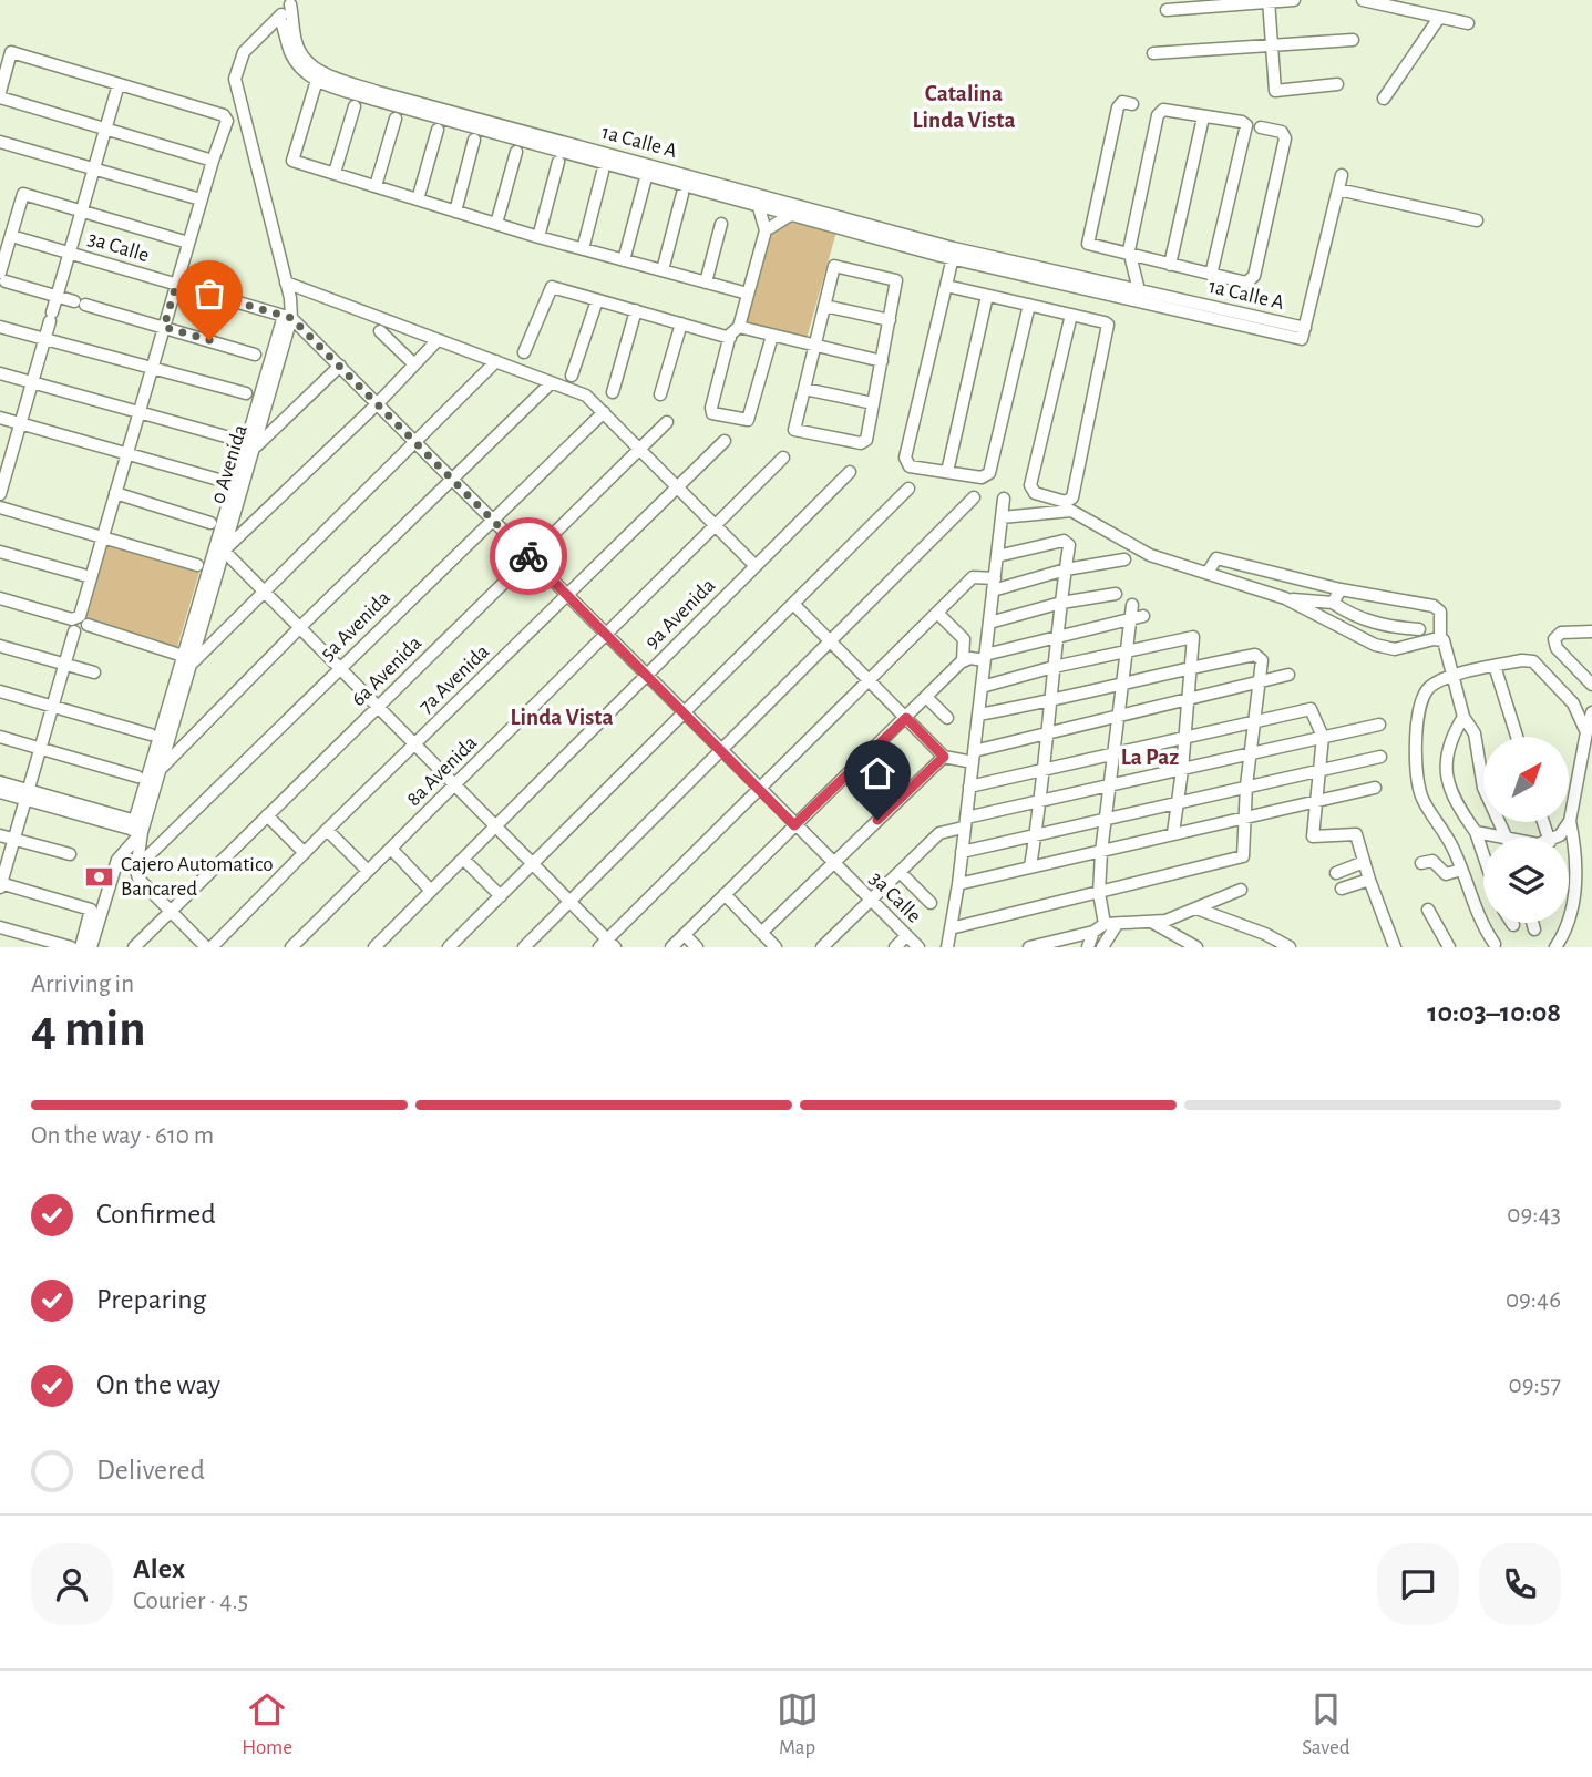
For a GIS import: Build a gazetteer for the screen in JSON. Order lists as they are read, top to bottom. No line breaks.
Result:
{"streets":{"street":["1a Calle A","3a Calle","0 Avenida","9a Avenida","5a Avenida","6a Avenida","7a Avenida","8a Avenida"]},"crossings":[["3a Calle","0 Avenida"],["3a Calle","9a Avenida"],["3a Calle","5a Avenida"],["3a Calle","6a Avenida"],["3a Calle","7a Avenida"],["3a Calle","8a Avenida"]],"districts":["Catalina Linda Vista","Linda Vista","La Paz"],"places":{"bank":["Cajero Automatico Bancared"]},"north":"top right","page":{"heading":["4 min","Arriving in","10:03–10:08"],"panel":["Alex","Courier · 4.5"],"bar":"On the way · 610 m","list":[["Confirmed","09:43"],["Preparing","09:46"],["On the way","09:57"],"Delivered"],"tabs":["Home","Map","Saved"]}}
